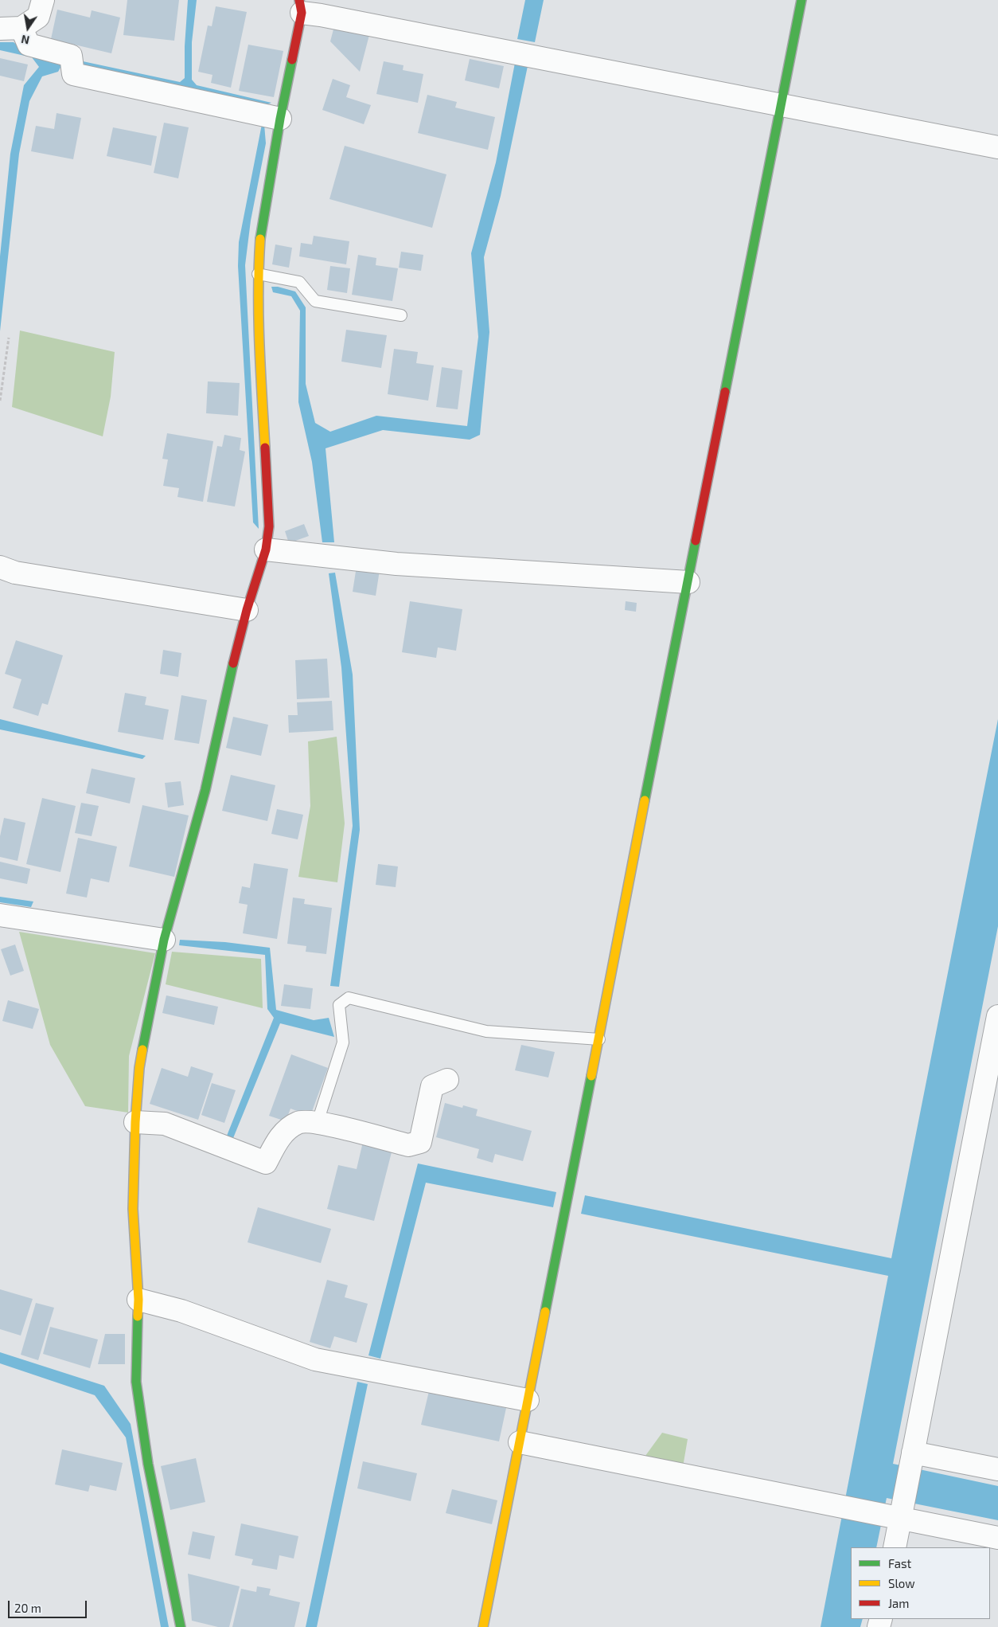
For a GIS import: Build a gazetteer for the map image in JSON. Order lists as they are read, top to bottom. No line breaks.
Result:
{"legend":["Fast","Slow","Jam"],"scale_bar":"20 m","north":"bottom"}
